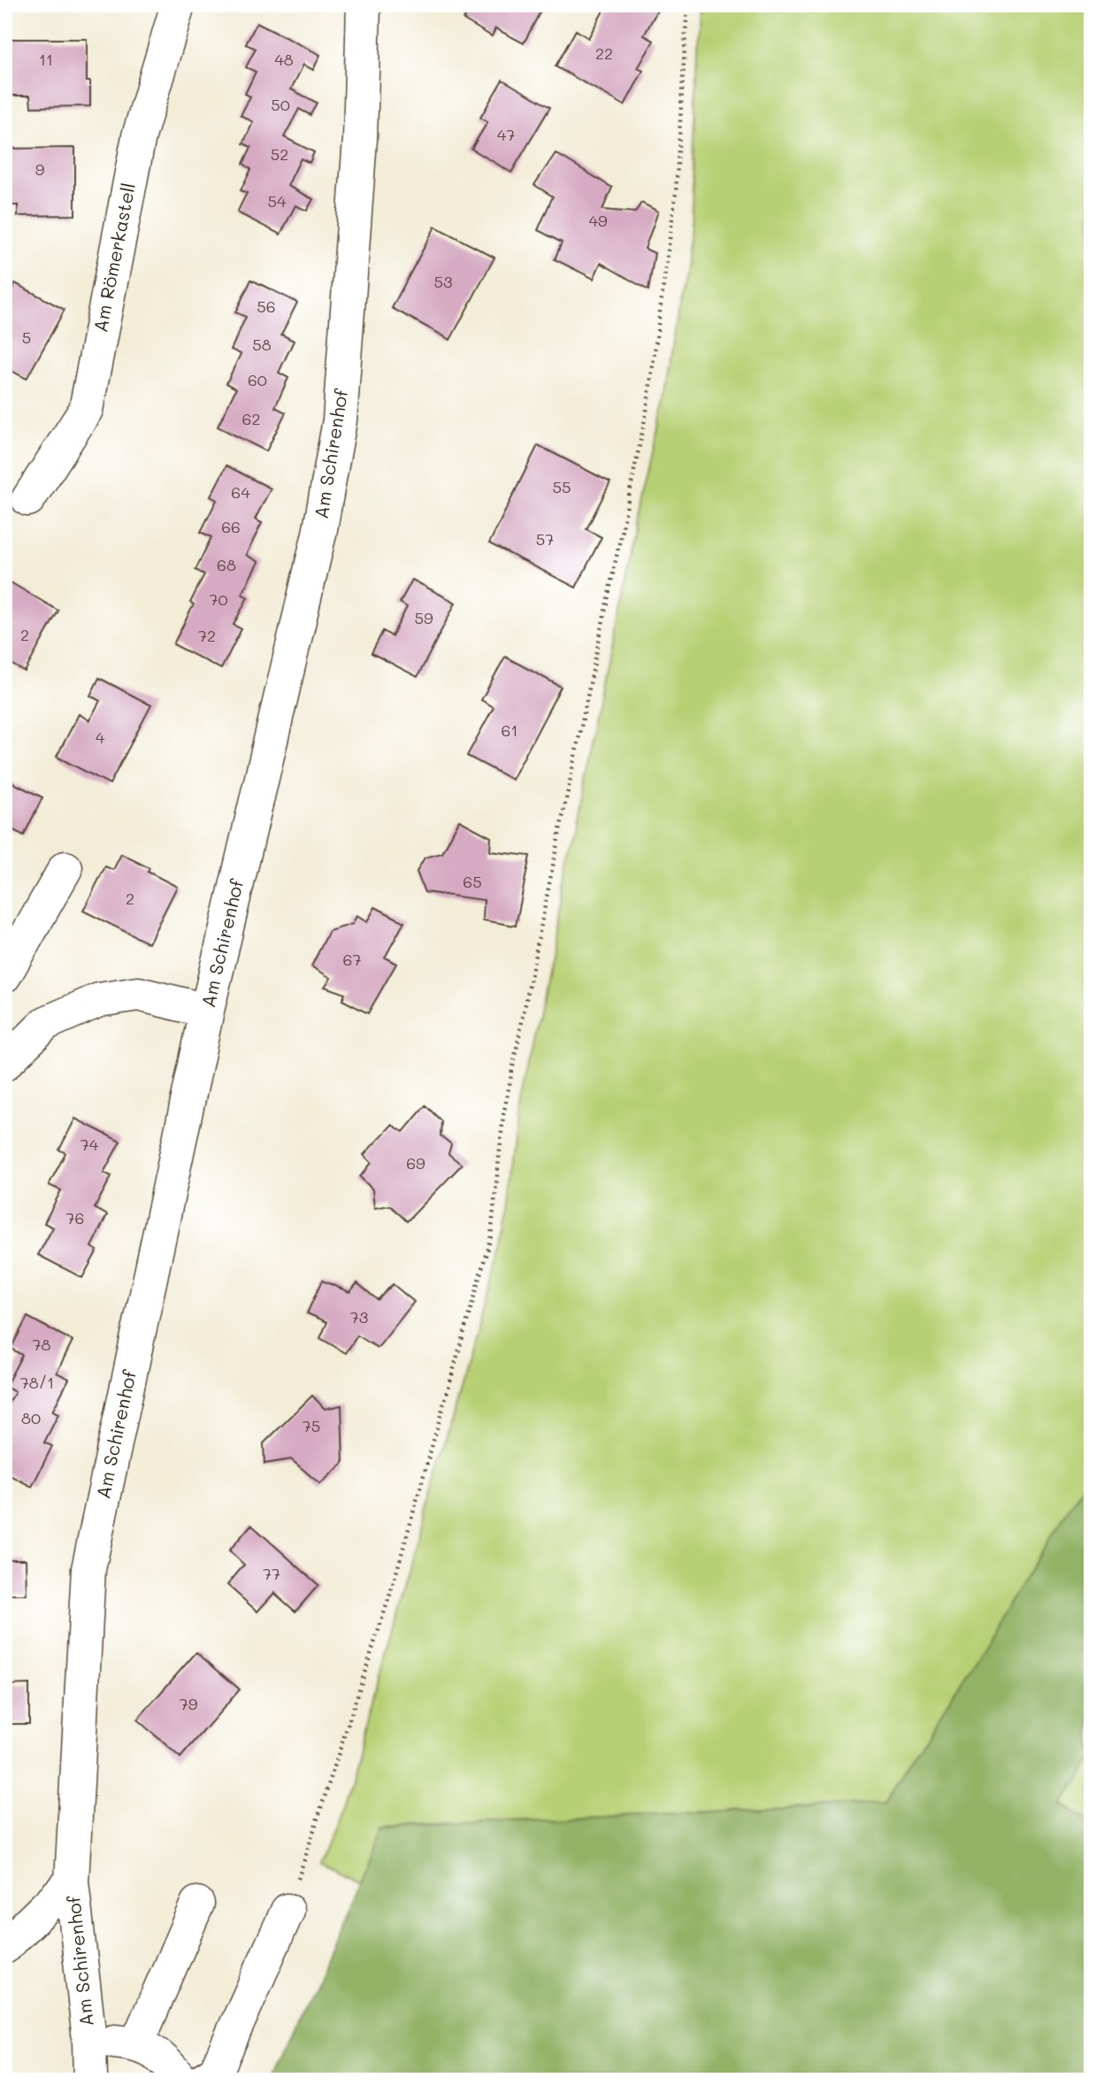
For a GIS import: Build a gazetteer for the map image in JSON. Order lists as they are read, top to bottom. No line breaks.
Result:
{"streets":{"street":["Am Römerkastell","Am Schirenhof"]},"house_numbers":["22","11","48","50","47","52","9","54","49","53","56","5","58","60","62","55","64","66","57","68","70","59","2","72","61","4","65","2","67","74","69","76","73","78","78/1","80","75","77","79"]}
